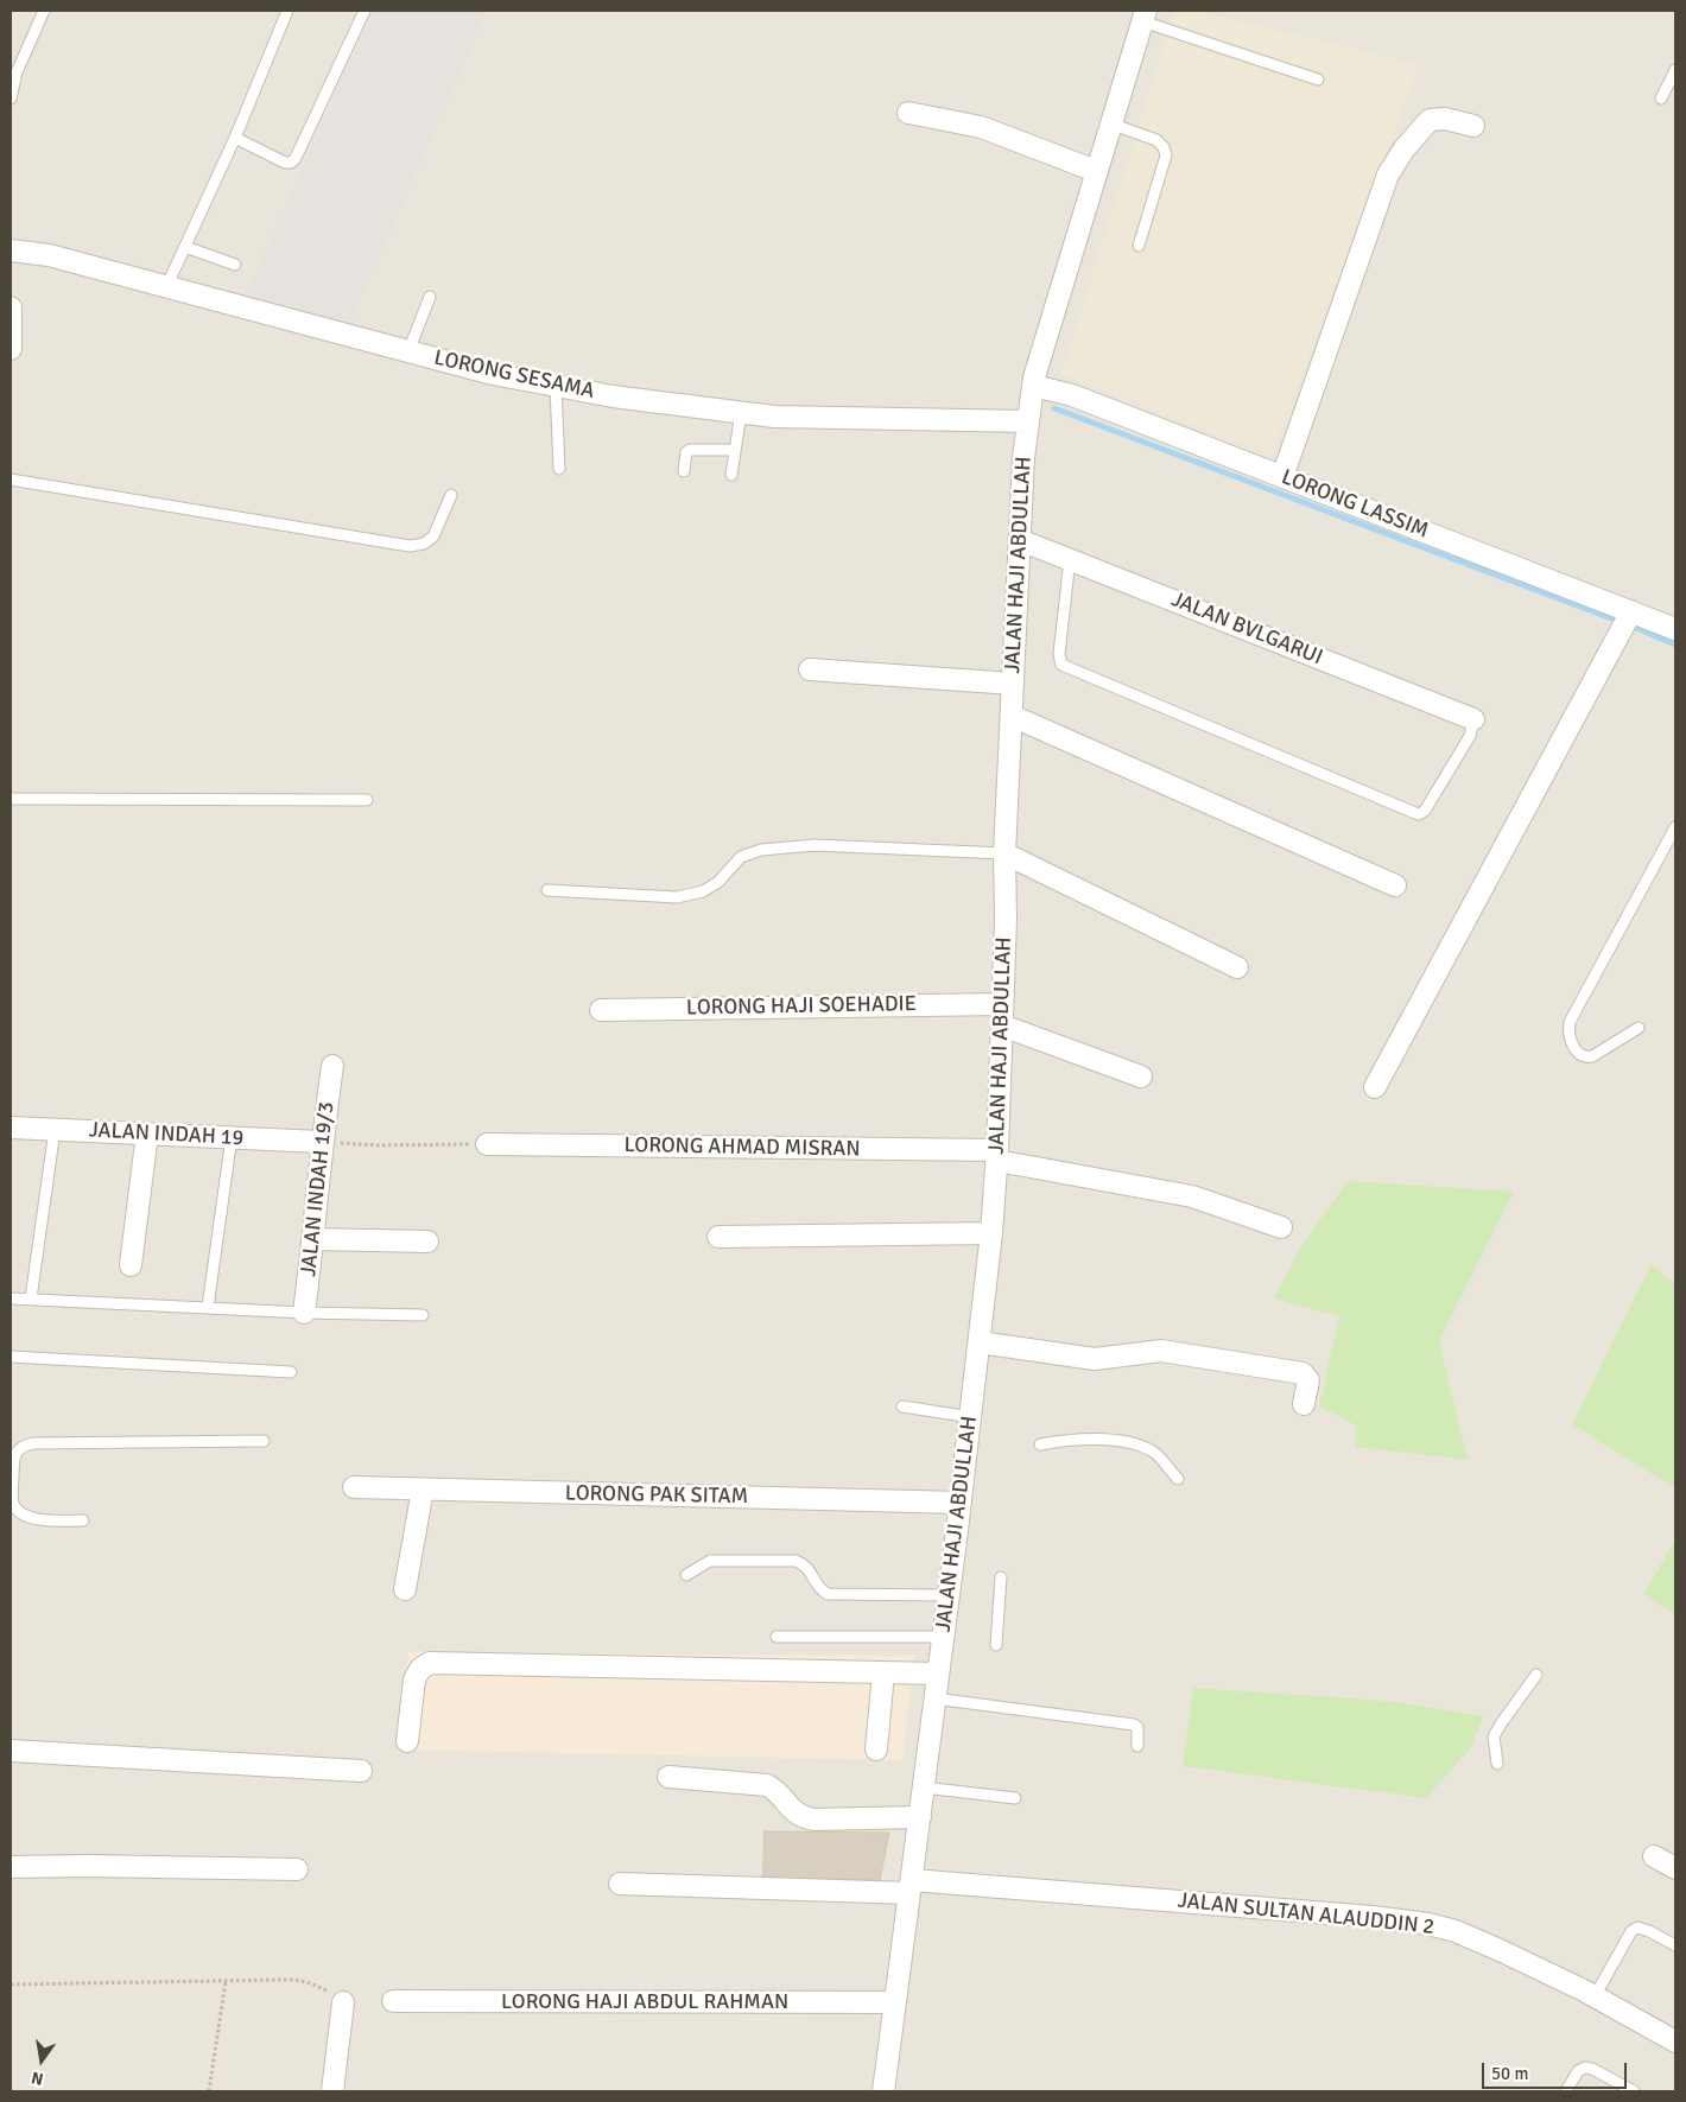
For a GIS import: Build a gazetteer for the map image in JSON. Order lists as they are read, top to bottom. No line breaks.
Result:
{"streets":{"street":["LORONG SESAMA","LORONG LASSIM","JALAN HAJI ABDULLAH","JALAN BVLGARUI","LORONG HAJI SOEHADIE","JALAN INDAH 19","LORONG AHMAD MISRAN","JALAN INDAH 19/3","LORONG PAK SITAM","JALAN SULTAN ALAUDDIN 2","LORONG HAJI ABDUL RAHMAN"]},"crossings":[["LORONG SESAMA","JALAN HAJI ABDULLAH"],["LORONG LASSIM","JALAN HAJI ABDULLAH"],["JALAN HAJI ABDULLAH","JALAN BVLGARUI"],["JALAN HAJI ABDULLAH","LORONG HAJI SOEHADIE"],["JALAN HAJI ABDULLAH","LORONG AHMAD MISRAN"],["JALAN HAJI ABDULLAH","LORONG PAK SITAM"],["JALAN HAJI ABDULLAH","JALAN SULTAN ALAUDDIN 2"],["JALAN HAJI ABDULLAH","LORONG HAJI ABDUL RAHMAN"],["JALAN INDAH 19","JALAN INDAH 19/3"]],"scale_bar":"50 m","north":"bottom"}
